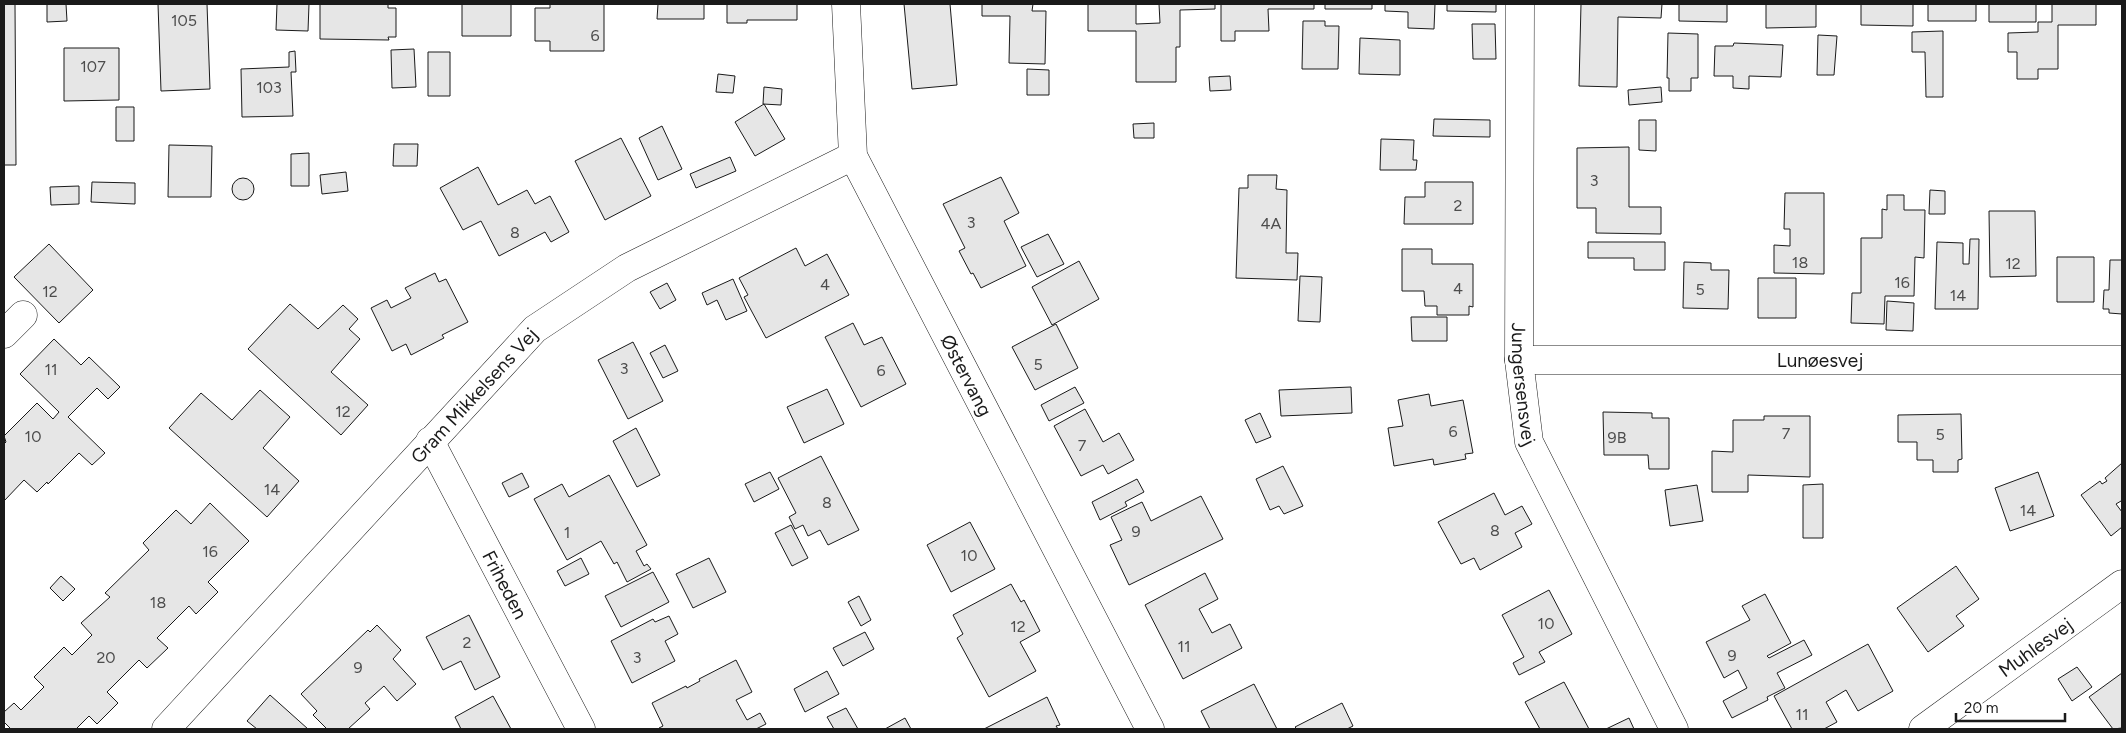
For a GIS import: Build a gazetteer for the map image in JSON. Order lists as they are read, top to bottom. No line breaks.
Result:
{"streets":{"street":["Lunøesvej","Østervang","Jungersensvej","Gram Mikkelsens Vej","Friheden","Muhlesvej"]},"crossings":[["Lunøesvej","Jungersensvej"],["Østervang","Gram Mikkelsens Vej"],["Gram Mikkelsens Vej","Friheden"]],"house_numbers":["105","6","107","103","3","2","3","4A","8","18","12","16","4","4","5","12","14","5","3","11","6","12","6","7","5","10","9B","7","14","8","14","8","9","1","16","10","18","10","12","2","11","9","20","3","9","11"],"scale_bar":"20 m"}
